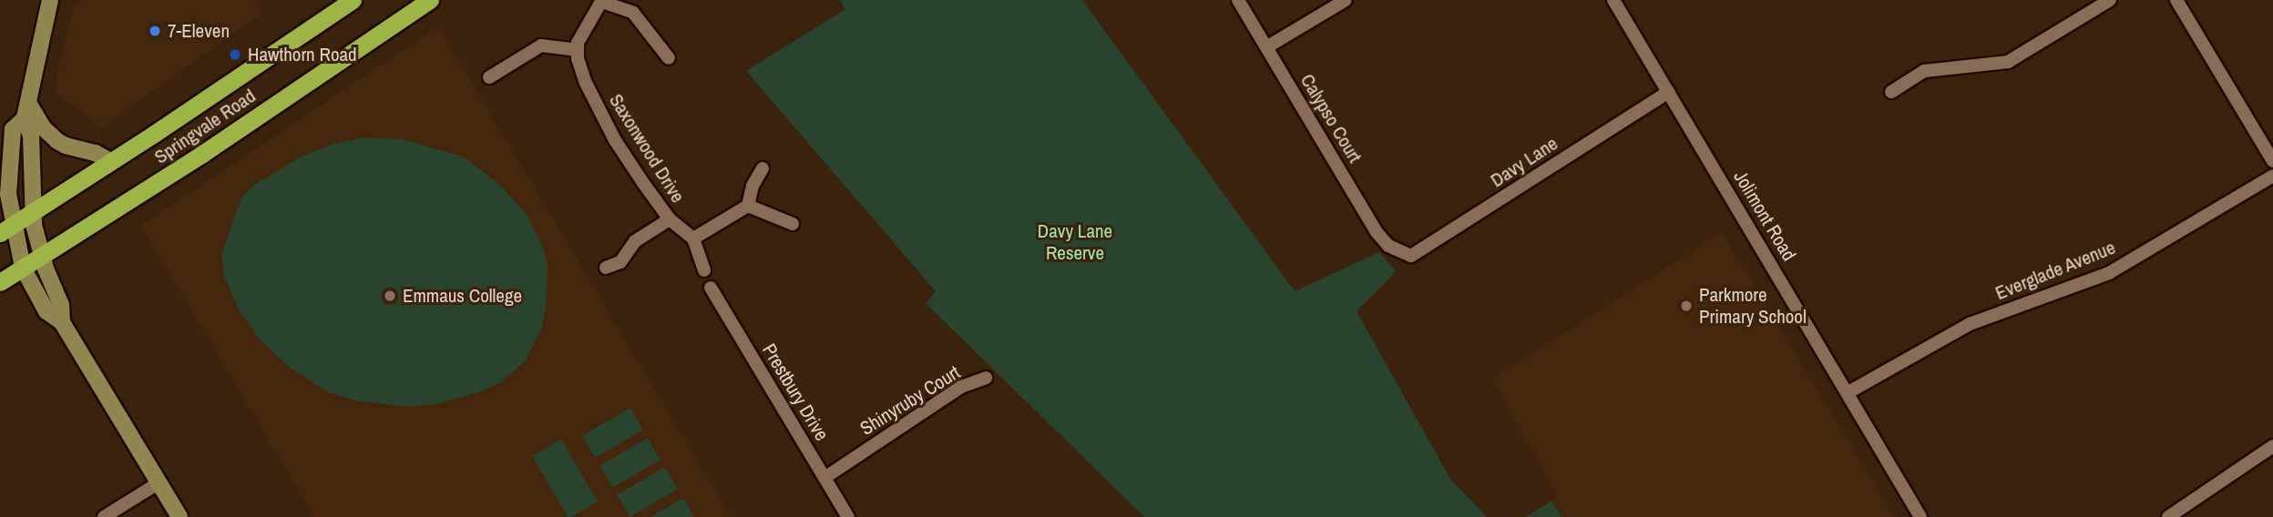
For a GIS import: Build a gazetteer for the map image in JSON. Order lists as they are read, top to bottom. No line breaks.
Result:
{"streets":{"highway":["Springvale Road"],"street":["Calypso Court","Saxonwood Drive","Davy Lane","Jolimont Road","Everglade Avenue","Prestbury Drive","Shinyruby Court"]},"crossings":[["Calypso Court","Davy Lane"],["Davy Lane","Jolimont Road"],["Jolimont Road","Everglade Avenue"],["Prestbury Drive","Shinyruby Court"]],"parks":["Davy Lane Reserve"],"places":["7-Eleven","Hawthorn Road","Emmaus College","Parkmore Primary School"]}
